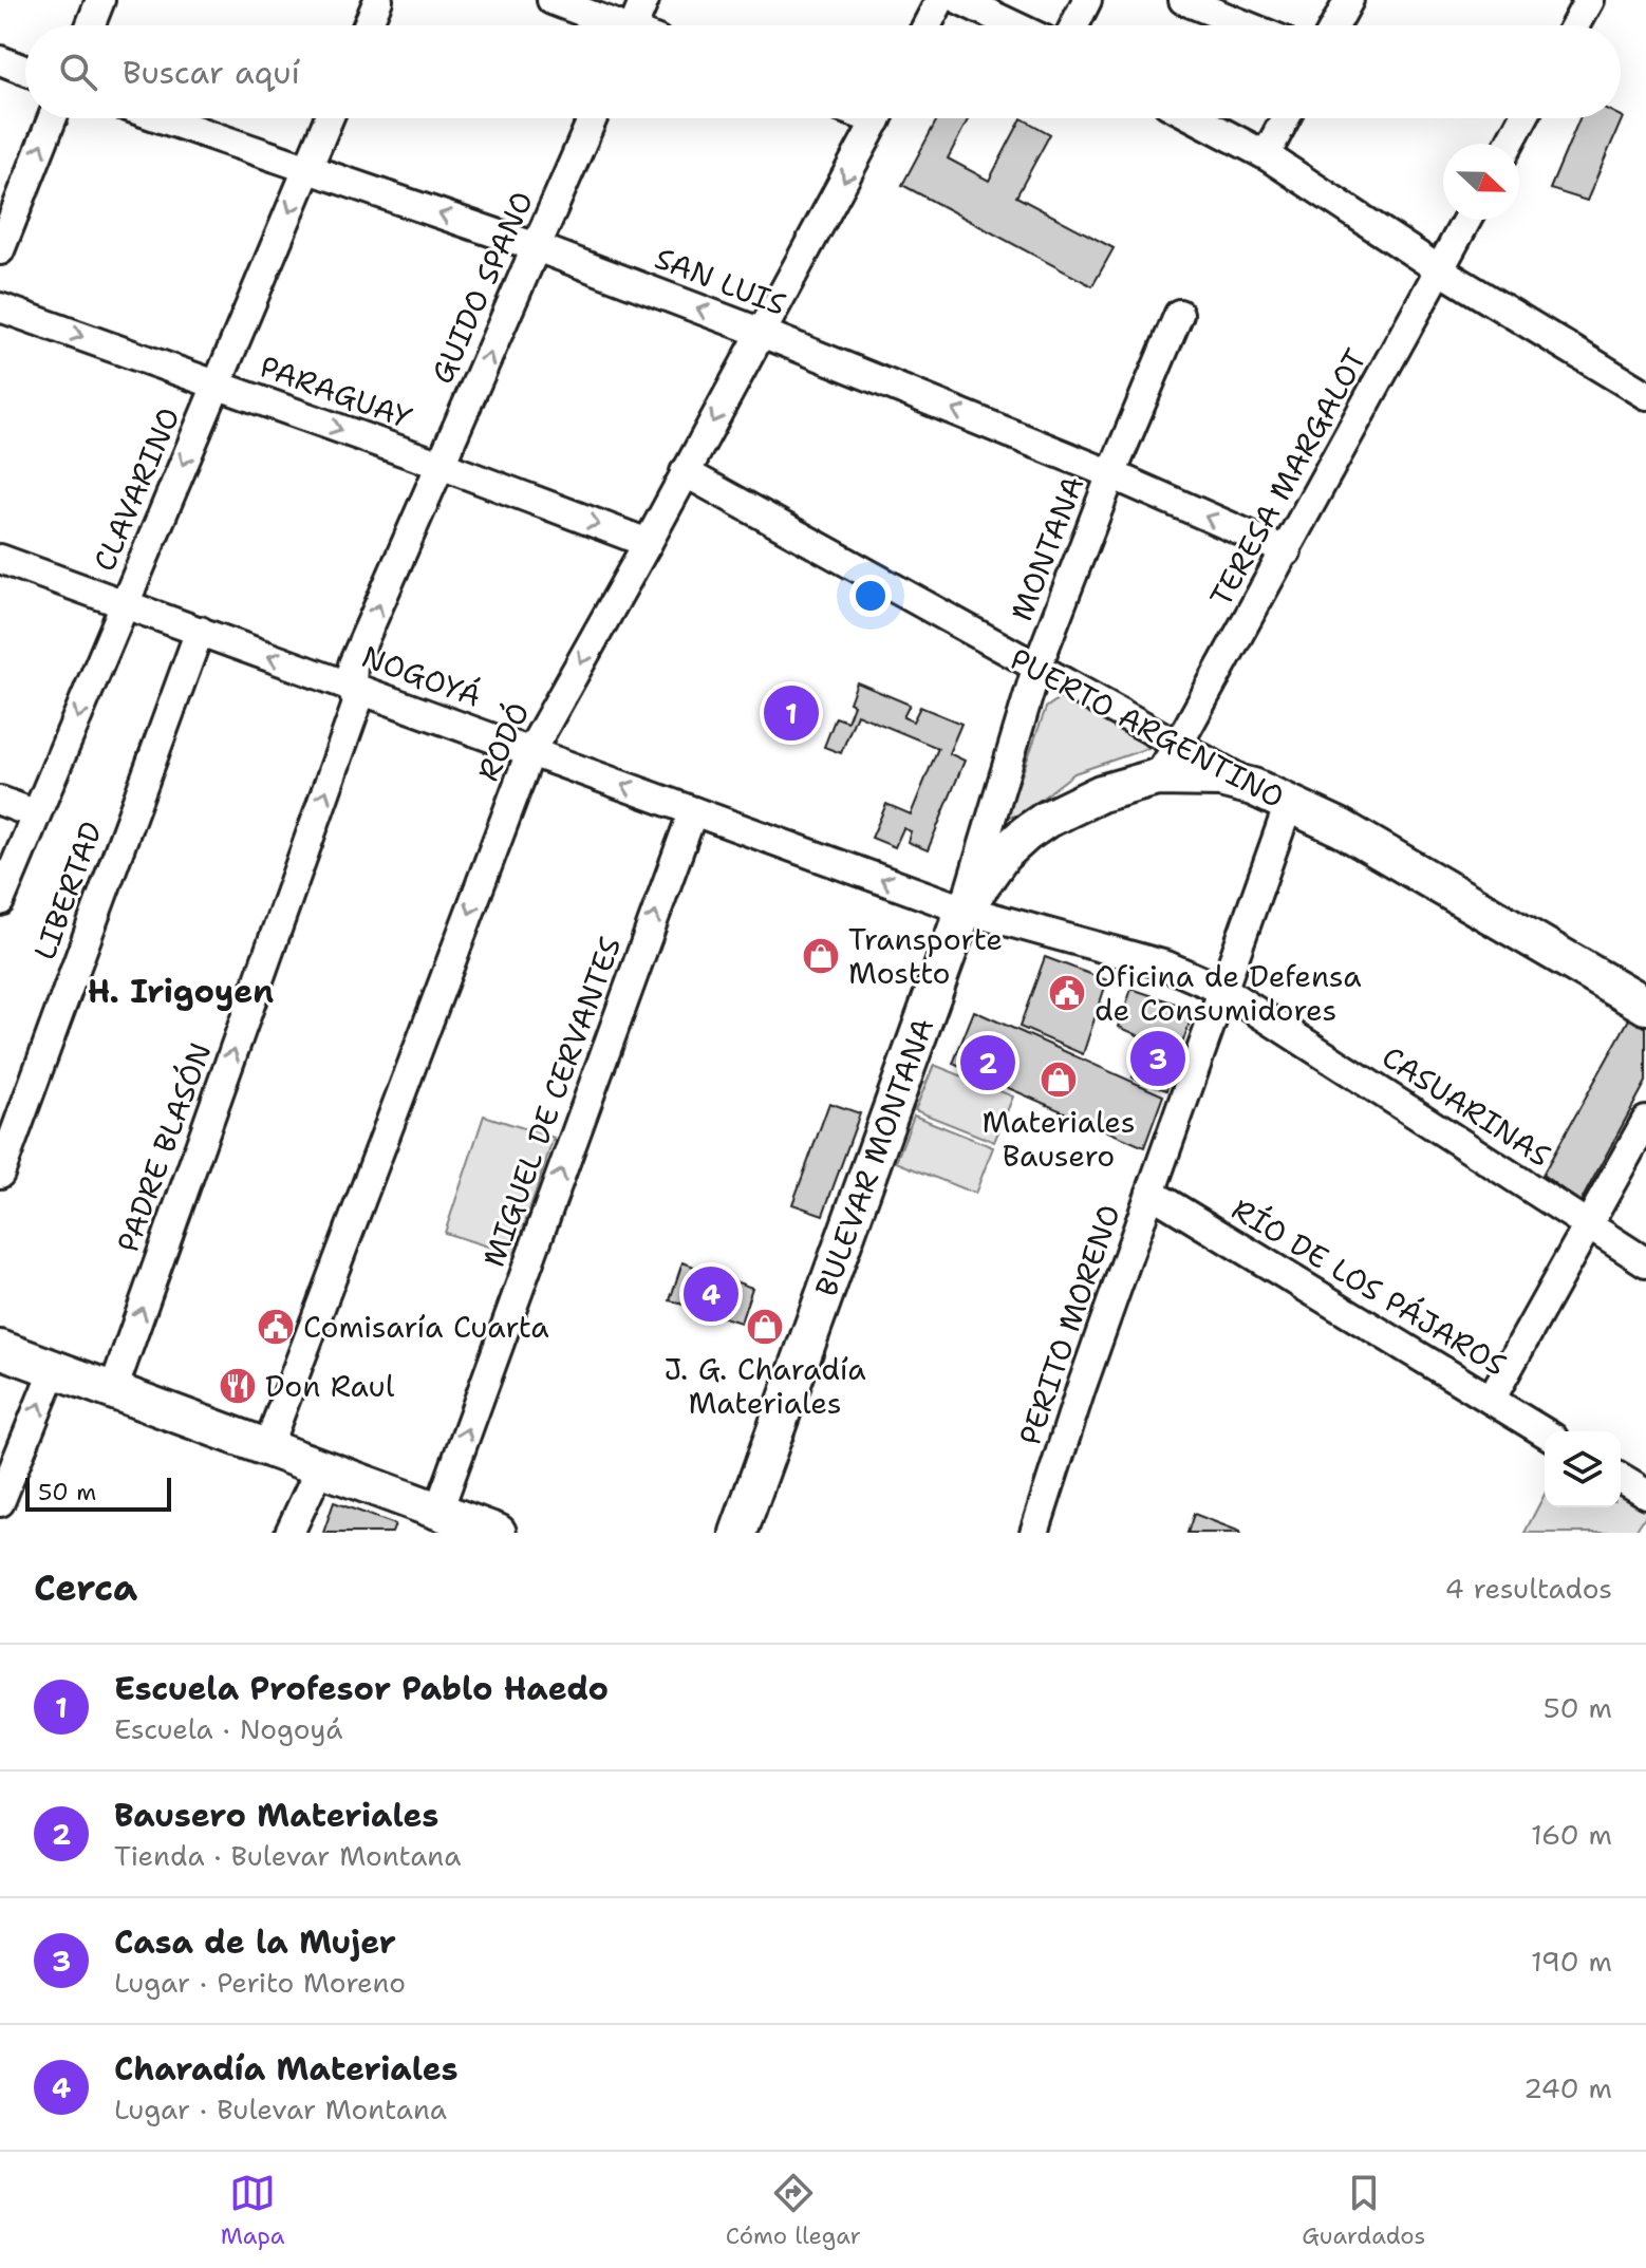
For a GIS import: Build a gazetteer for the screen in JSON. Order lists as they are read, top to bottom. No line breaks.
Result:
{"streets":{"main road":["PUERTO ARGENTINO","BULEVAR MONTANA"],"street":["SAN LUIS","GUIDO SPANO","PARAGUAY","TERESA MARGALOT","CLAVARINO","MONTANA","NOGOYÁ","RODÓ","LIBERTAD","MIGUEL DE CERVANTES","CASUARINAS","PADRE BLASÓN","RÍO DE LOS PÁJAROS","PERITO MORENO"]},"crossings":[["SAN LUIS","GUIDO SPANO"],["SAN LUIS","TERESA MARGALOT"],["SAN LUIS","CLAVARINO"],["SAN LUIS","MONTANA"],["SAN LUIS","RODÓ"],["GUIDO SPANO","PARAGUAY"],["GUIDO SPANO","NOGOYÁ"],["GUIDO SPANO","PADRE BLASÓN"],["PARAGUAY","CLAVARINO"],["PARAGUAY","RODÓ"],["TERESA MARGALOT","PUERTO ARGENTINO"],["TERESA MARGALOT","BULEVAR MONTANA"],["CLAVARINO","NOGOYÁ"],["MONTANA","NOGOYÁ"],["MONTANA","PUERTO ARGENTINO"],["MONTANA","CASUARINAS"],["MONTANA","BULEVAR MONTANA"],["NOGOYÁ","RODÓ"],["NOGOYÁ","LIBERTAD"],["NOGOYÁ","MIGUEL DE CERVANTES"],["NOGOYÁ","CASUARINAS"],["NOGOYÁ","PADRE BLASÓN"],["NOGOYÁ","BULEVAR MONTANA"],["PUERTO ARGENTINO","RODÓ"],["PUERTO ARGENTINO","BULEVAR MONTANA"],["PUERTO ARGENTINO","PERITO MORENO"],["CASUARINAS","BULEVAR MONTANA"],["CASUARINAS","PERITO MORENO"],["RÍO DE LOS PÁJAROS","PERITO MORENO"]],"one_way":["SAN LUIS","GUIDO SPANO","PARAGUAY","CLAVARINO","NOGOYÁ","RODÓ","MIGUEL DE CERVANTES","PADRE BLASÓN"],"districts":["H. Irigoyen"],"places":{"shop":["Transporte Mostto","Materiales Bausero","J. G. Charadía Materiales"],"public building":["Oficina de Defensa de Consumidores","Comisaría Cuarta"],"restaurant":["Don Raul"]},"scale_bar":"50 m","north":"right","page":{"search":"Buscar aquí","pins":["1","3","2","4"],"scale":"50 m","heading":["Cerca","4 resultados"],"list":[{"mark":"1","name":"Escuela Profesor Pablo Haedo","note":"Escuela · Nogoyá","value":"50 m"},{"mark":"2","name":"Bausero Materiales","note":"Tienda · Bulevar Montana","value":"160 m"},{"mark":"3","name":"Casa de la Mujer","note":"Lugar · Perito Moreno","value":"190 m"},{"mark":"4","name":"Charadía Materiales","note":"Lugar · Bulevar Montana","value":"240 m"}],"nav":["Mapa","Cómo llegar","Guardados"]}}
